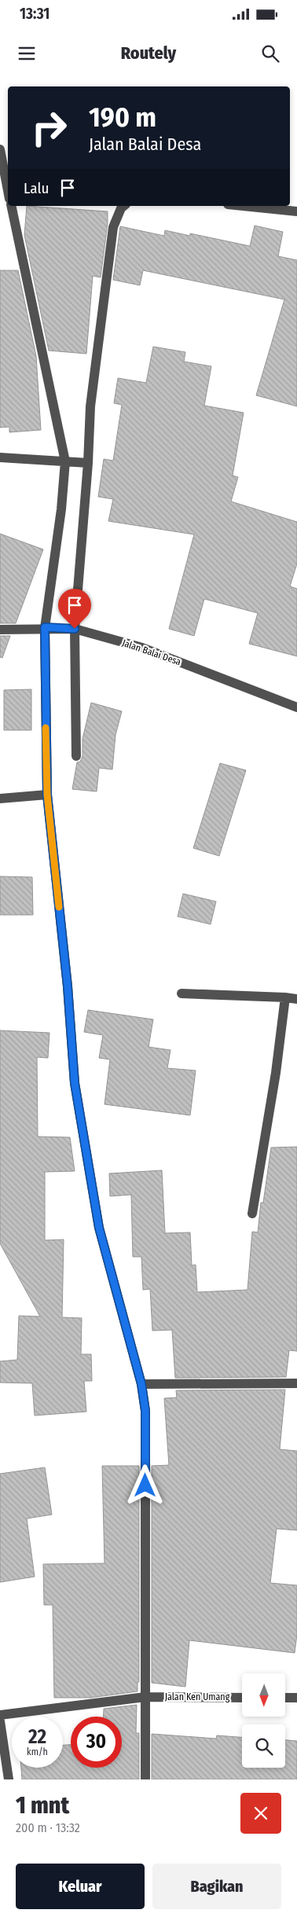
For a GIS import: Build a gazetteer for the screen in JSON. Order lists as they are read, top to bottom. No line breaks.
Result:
{"streets":{"street":["Jalan Balai Desa","Jalan Ken Umang"]},"north":"bottom","page":{"status":"13:31","header":"Routely","turn":["190 m","Jalan Balai Desa"],"then":"Lalu","speed":"22 km/h","limit":"30","heading":["1 mnt","200 m · 13:32"],"buttons":["Keluar","Bagikan"]}}
